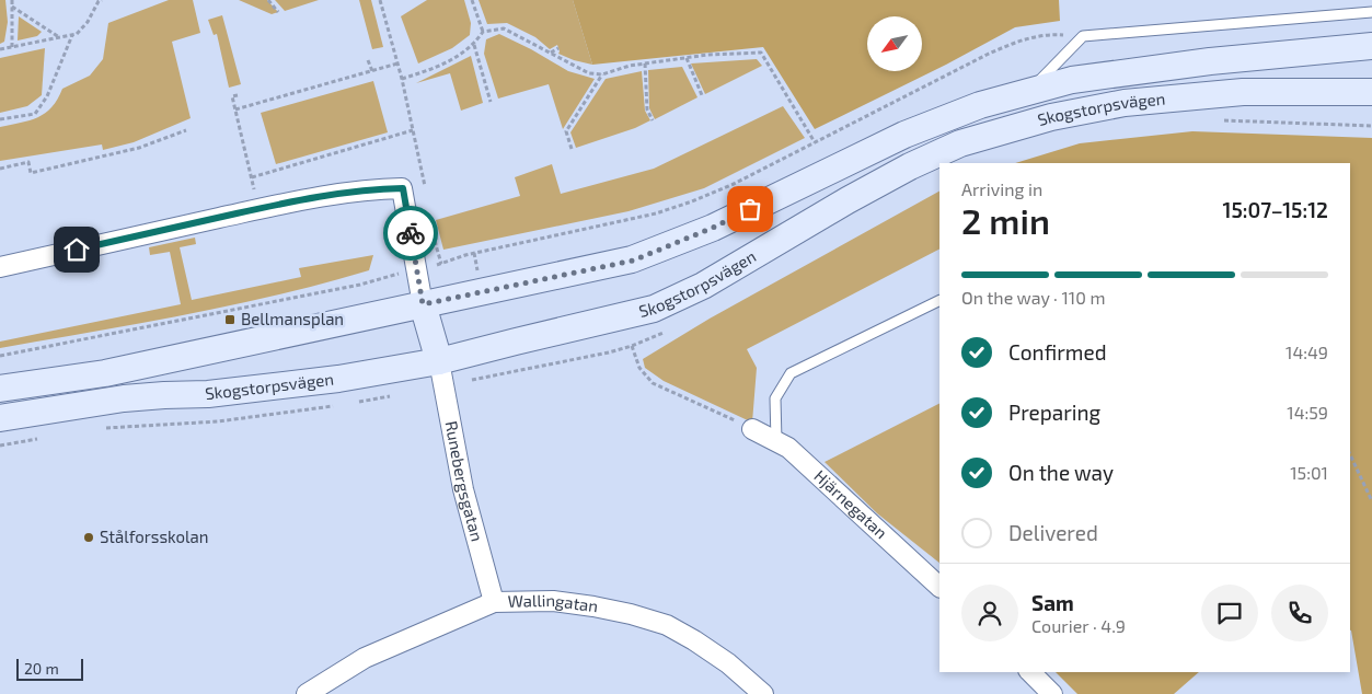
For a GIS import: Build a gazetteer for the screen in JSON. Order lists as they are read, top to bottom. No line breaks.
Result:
{"streets":{"main road":["Skogstorpsvägen"],"street":["Runebergsgatan","Hjärnegatan","Wallingatan"]},"crossings":[["Skogstorpsvägen","Runebergsgatan"],["Runebergsgatan","Wallingatan"]],"places":{"transit":["Bellmansplan"],"other":["Stålforsskolan"]},"scale_bar":"20 m","north":"bottom left","page":{"heading":["2 min","Arriving in","15:07–15:12"],"panel":["Sam","Courier · 4.9"],"bar":"On the way · 110 m","list":[["Confirmed","14:49"],["Preparing","14:59"],["On the way","15:01"],"Delivered"],"scale":"20 m"}}
